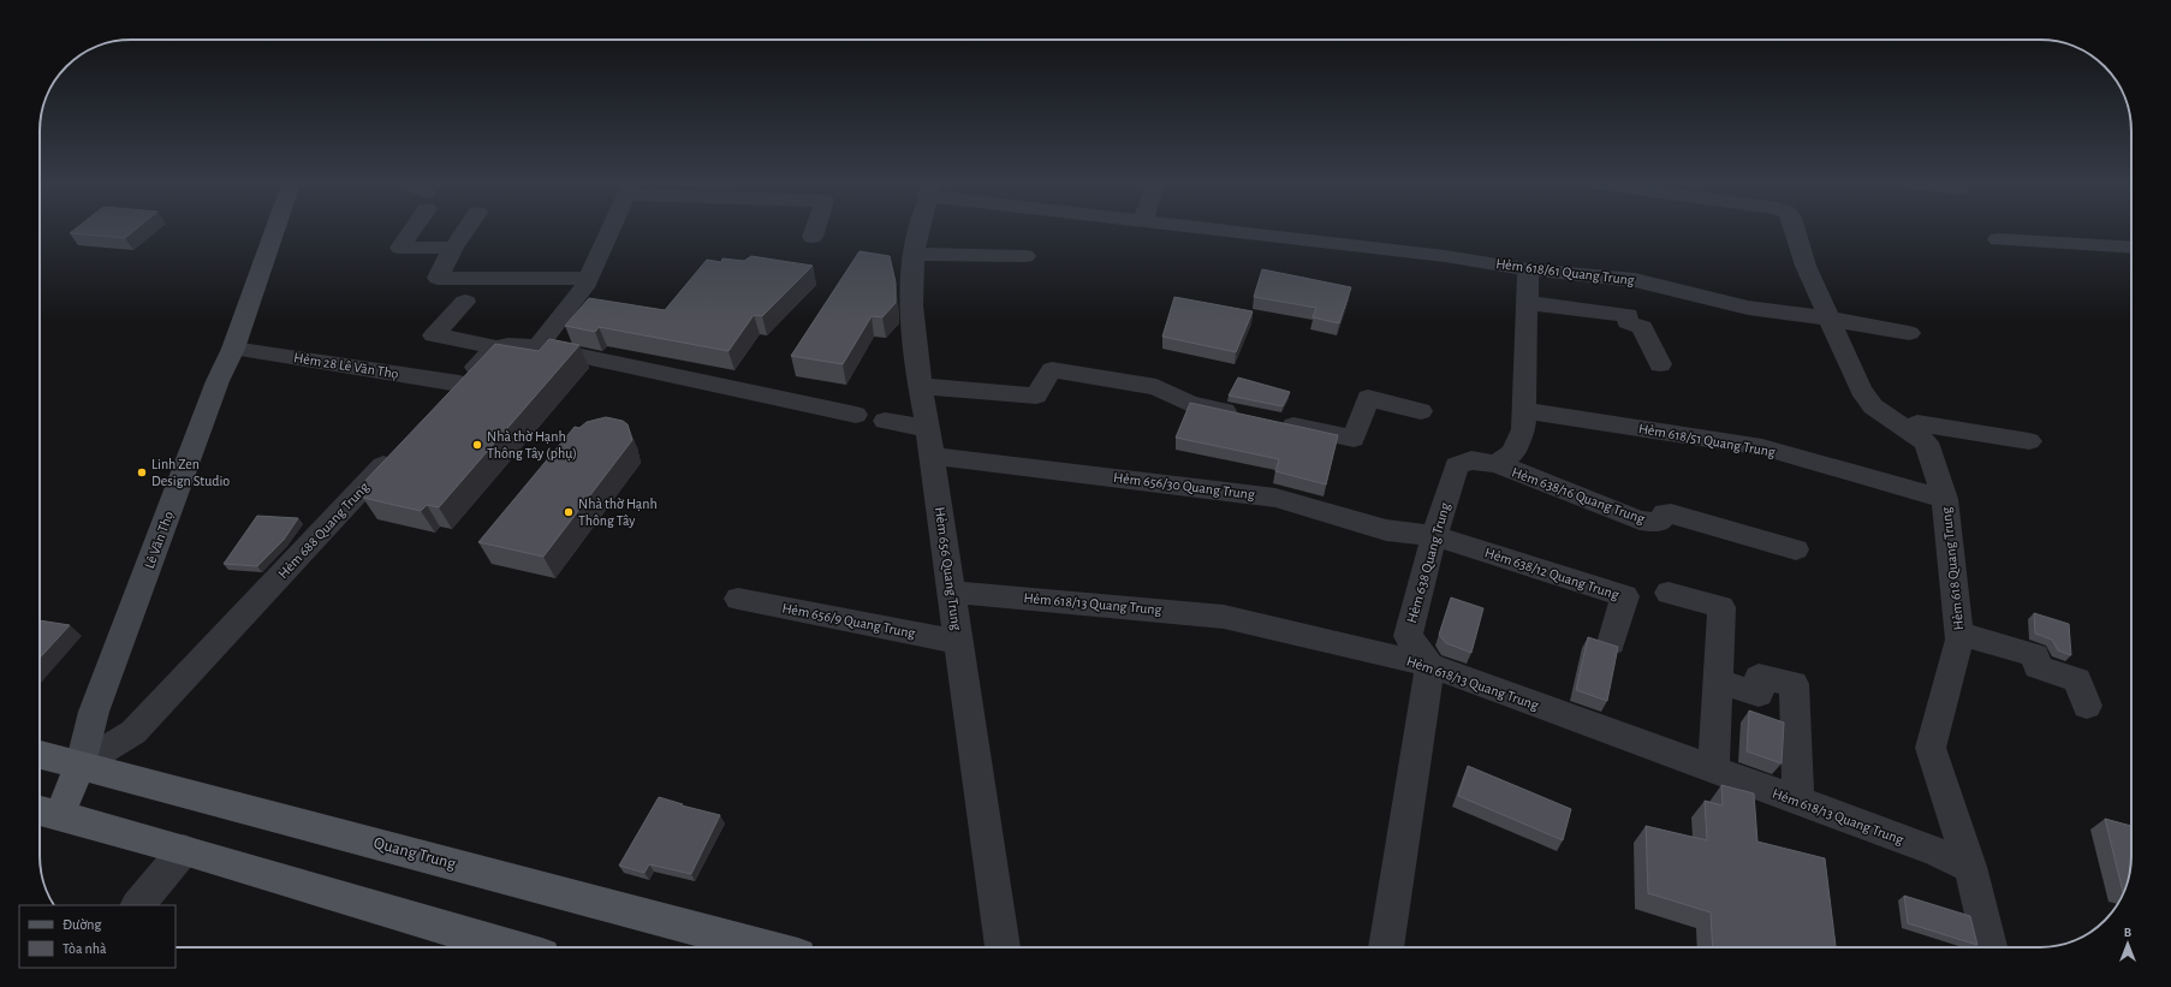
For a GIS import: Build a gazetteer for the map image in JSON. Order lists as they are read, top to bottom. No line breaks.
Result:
{"streets":{"main road":["Lê Văn Thọ","Quang Trung"],"street":["Hẻm 618/61 Quang Trung","Hẻm 28 Lê Văn Thọ","Hẻm 618/51 Quang Trung","Hẻm 656/30 Quang Trung","Hẻm 638/16 Quang Trung","Hẻm 688 Quang Trung","Hẻm 638 Quang Trung","Hẻm 656 Quang Trung","Hẻm 618 Quang Trung","Hẻm 638/12 Quang Trung","Hẻm 618/13 Quang Trung","Hẻm 656/9 Quang Trung"]},"crossings":[["Hẻm 618/61 Quang Trung","Hẻm 618 Quang Trung"],["Hẻm 28 Lê Văn Thọ","Lê Văn Thọ"],["Hẻm 618/51 Quang Trung","Hẻm 618 Quang Trung"],["Hẻm 656/30 Quang Trung","Hẻm 638 Quang Trung"],["Hẻm 656/30 Quang Trung","Hẻm 656 Quang Trung"],["Hẻm 656/30 Quang Trung","Hẻm 638/12 Quang Trung"],["Hẻm 638/16 Quang Trung","Hẻm 638 Quang Trung"],["Hẻm 688 Quang Trung","Lê Văn Thọ"],["Hẻm 688 Quang Trung","Quang Trung"],["Lê Văn Thọ","Quang Trung"],["Hẻm 638 Quang Trung","Hẻm 638/12 Quang Trung"],["Hẻm 638 Quang Trung","Hẻm 618/13 Quang Trung"],["Hẻm 656 Quang Trung","Hẻm 618/13 Quang Trung"],["Hẻm 656 Quang Trung","Hẻm 656/9 Quang Trung"],["Hẻm 618 Quang Trung","Hẻm 618/13 Quang Trung"]],"places":["Nhà thờ Hạnh Thông Tây (phụ)","Linh Zen Design Studio","Nhà thờ Hạnh Thông Tây"],"legend":["Đường","Tòa nhà"],"north":"top"}
